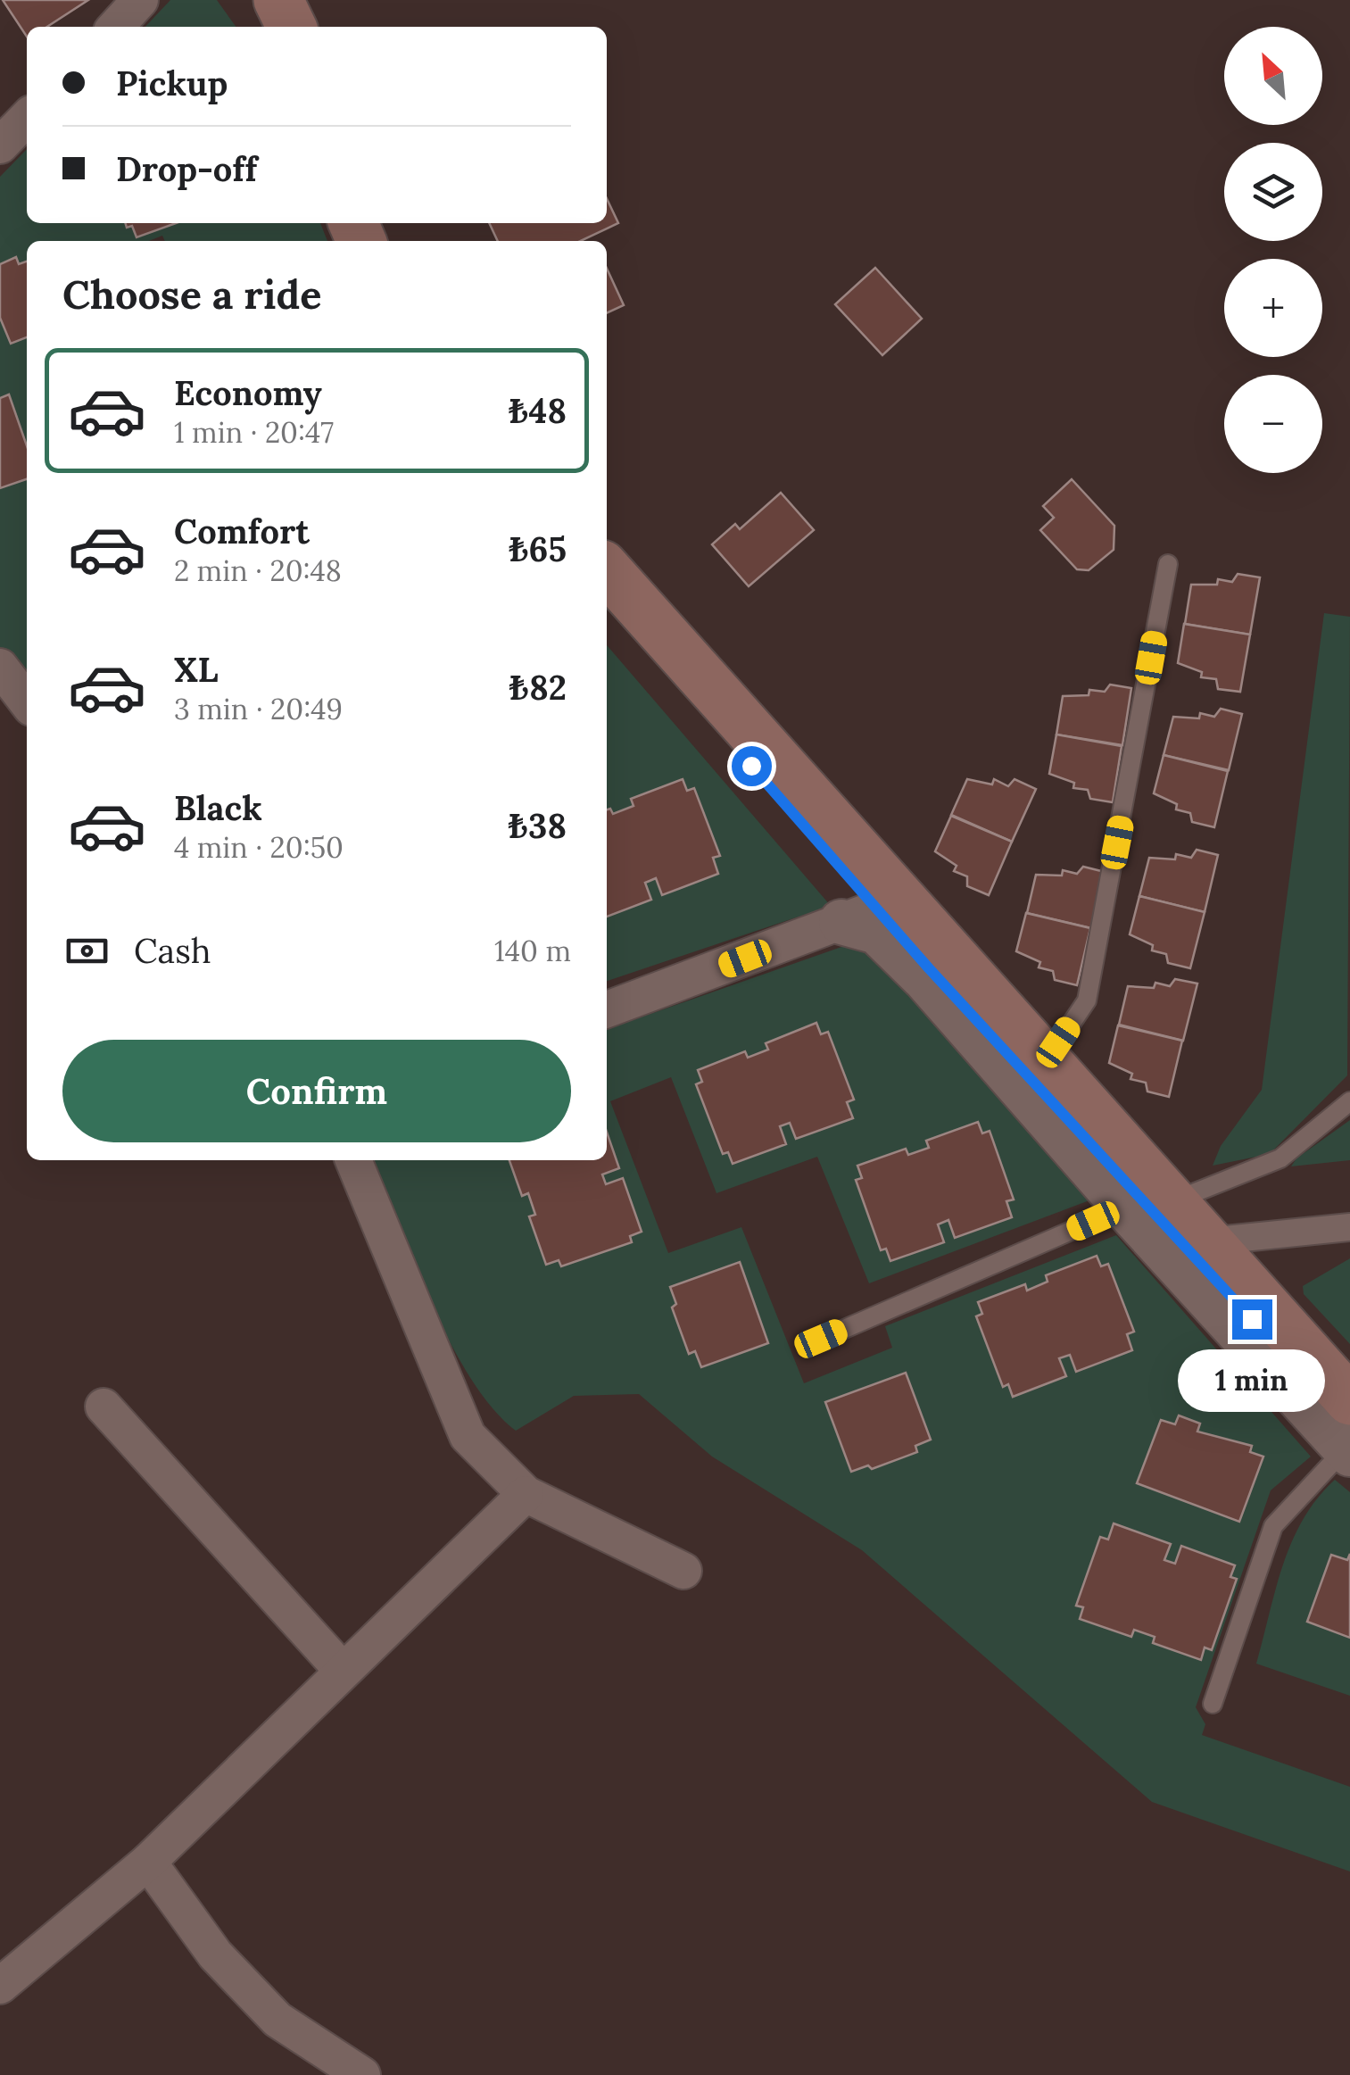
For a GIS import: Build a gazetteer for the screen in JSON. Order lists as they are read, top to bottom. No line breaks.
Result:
{"north":"top left","page":{"map_buttons":["+","−"],"banner":["Pickup","Drop-off"],"heading":"Choose a ride","list":[{"name":"Economy","note":"1 min · 20:47","value":"₺48"},{"name":"Comfort","note":"2 min · 20:48","value":"₺65"},{"name":"XL","note":"3 min · 20:49","value":"₺82"},{"name":"Black","note":"4 min · 20:50","value":"₺38"}],"pay":["Cash","140 m"],"buttons":"Confirm","bubble":"1 min"}}
